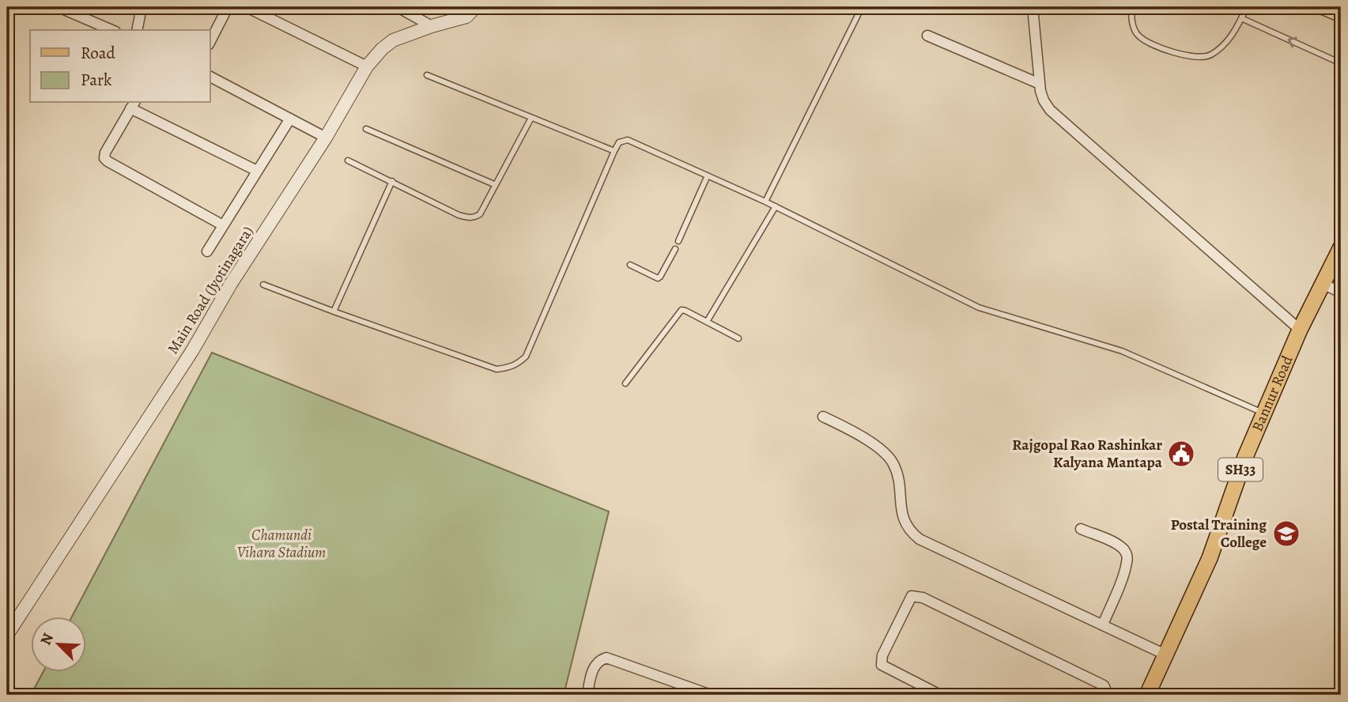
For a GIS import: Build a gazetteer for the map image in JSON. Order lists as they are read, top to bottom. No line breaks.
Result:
{"streets":{"main road":["Bannur Road","SH33"],"street":["Main Road (Jyotinagara)"]},"parks":["Chamundi Vihara Stadium"],"places":{"public building":["Rajgopal Rao Rashinkar Kalyana Mantapa"],"school or university":["Postal Training College"]},"legend":["Road","Park"],"north":"top left"}
